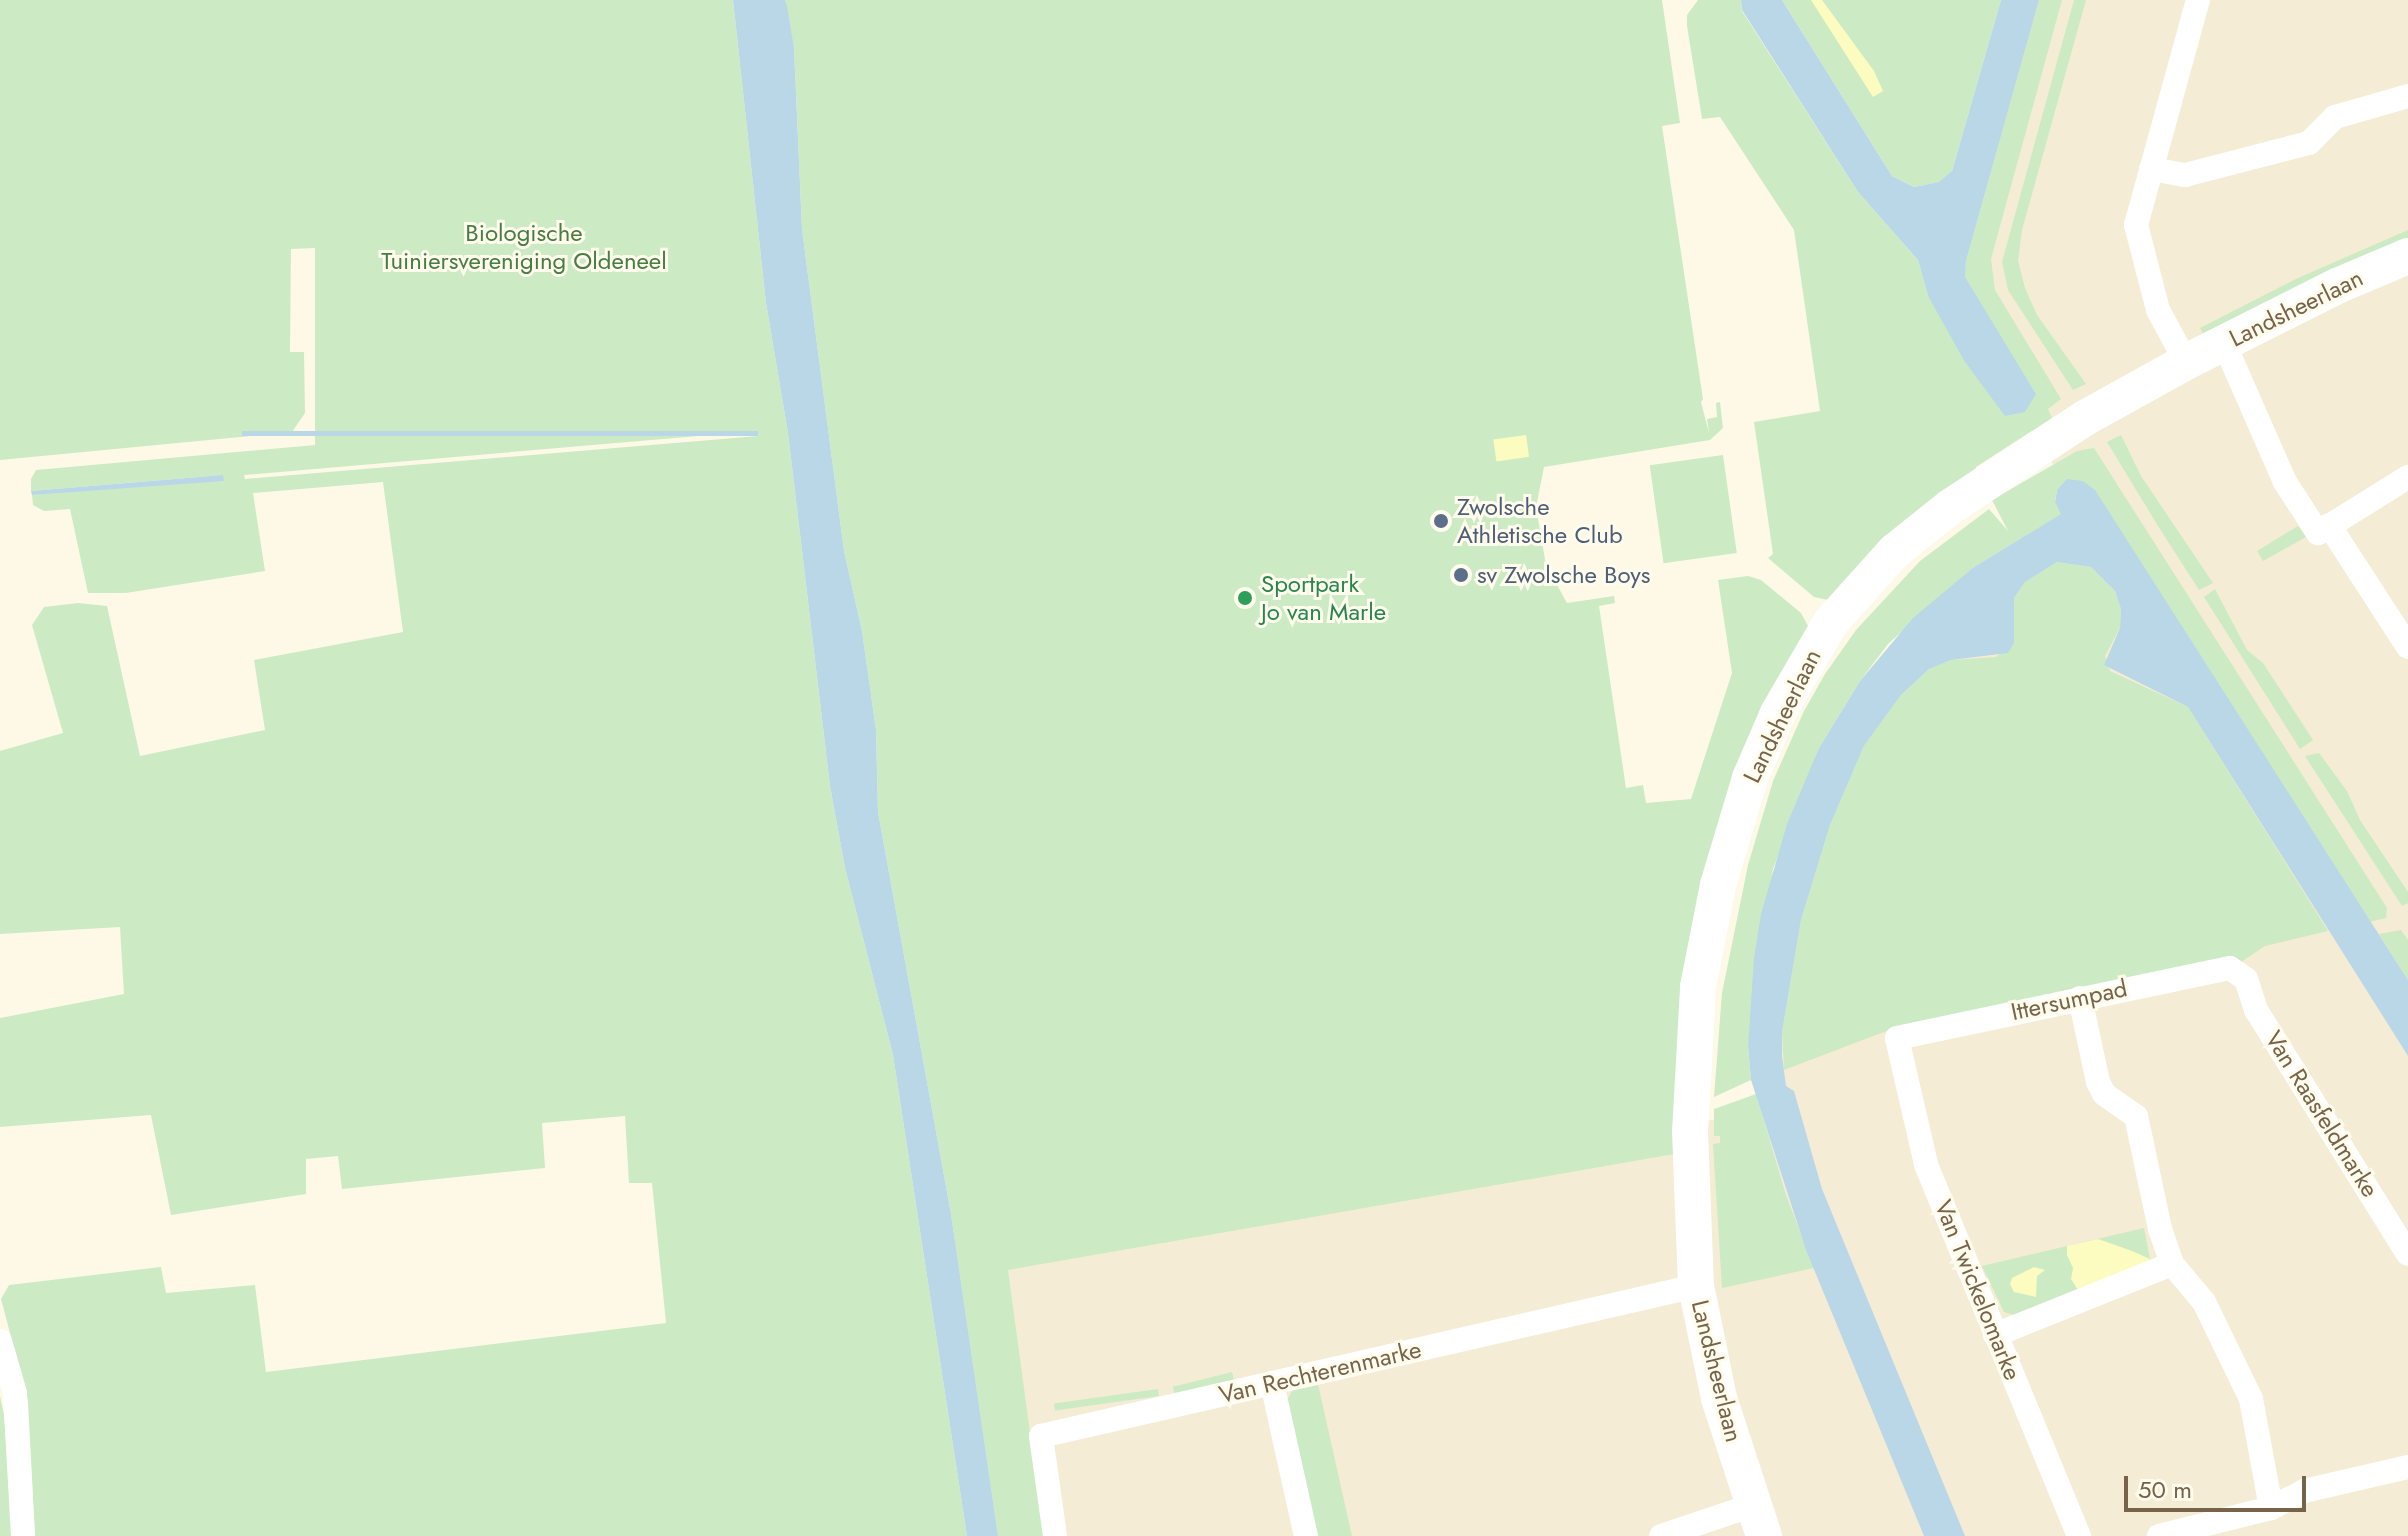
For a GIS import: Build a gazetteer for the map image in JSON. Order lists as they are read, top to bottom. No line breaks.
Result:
{"streets":{"street":["Landsheerlaan","Ittersumpad","Van Raasfeldmarke","Van Twickelomarke","Van Rechterenmarke"]},"crossings":[["Landsheerlaan","Van Rechterenmarke"],["Ittersumpad","Van Raasfeldmarke"],["Ittersumpad","Van Twickelomarke"]],"parks":["Biologische Tuiniersvereniging Oldeneel"],"places":["Zwolsche Athletische Club","sv Zwolsche Boys","Sportpark Jo van Marle"],"scale_bar":"50 m"}
